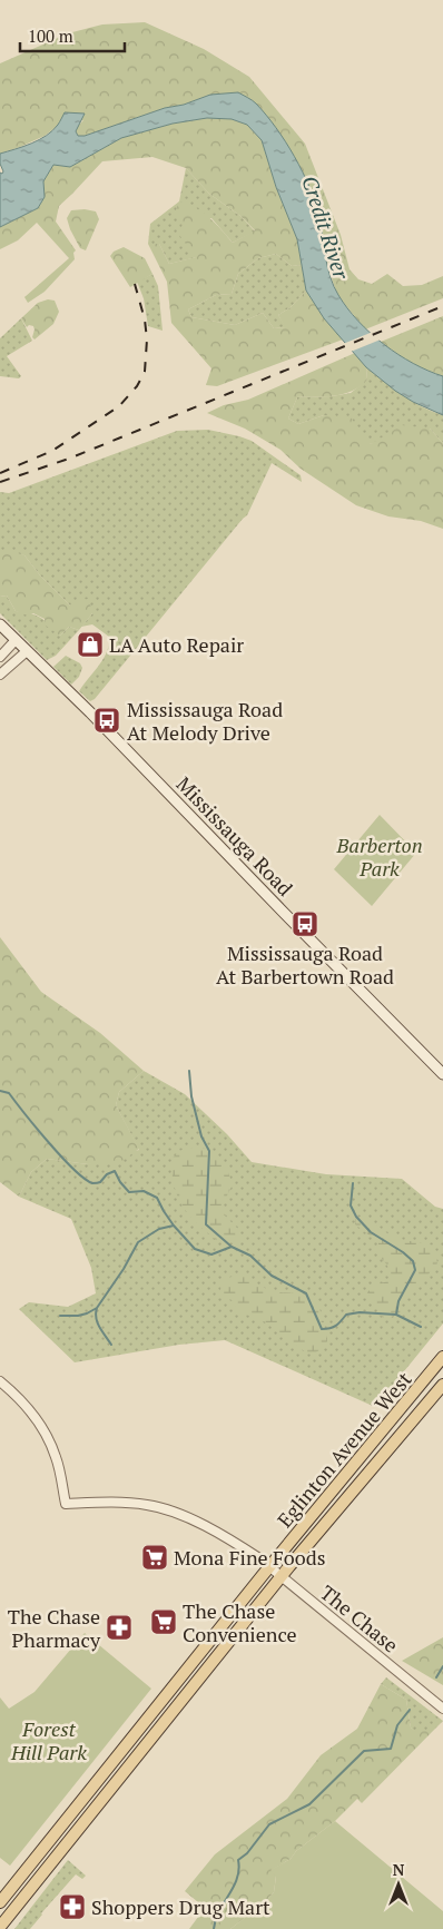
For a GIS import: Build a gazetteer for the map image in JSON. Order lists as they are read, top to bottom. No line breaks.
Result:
{"streets":{"main road":["Mississauga Road","Eglinton Avenue West"],"street":["The Chase"]},"crossings":[["Eglinton Avenue West","The Chase"]],"water":["Credit River"],"parks":["Barberton Park","Forest Hill Park"],"places":{"shop":["LA Auto Repair"],"bus stop":["Mississauga Road At Melody Drive","Mississauga Road At Barbertown Road"],"supermarket":["Mona Fine Foods","The Chase Convenience"],"pharmacy":["The Chase Pharmacy","Shoppers Drug Mart"]},"scale_bar":"100 m","north":"top"}
